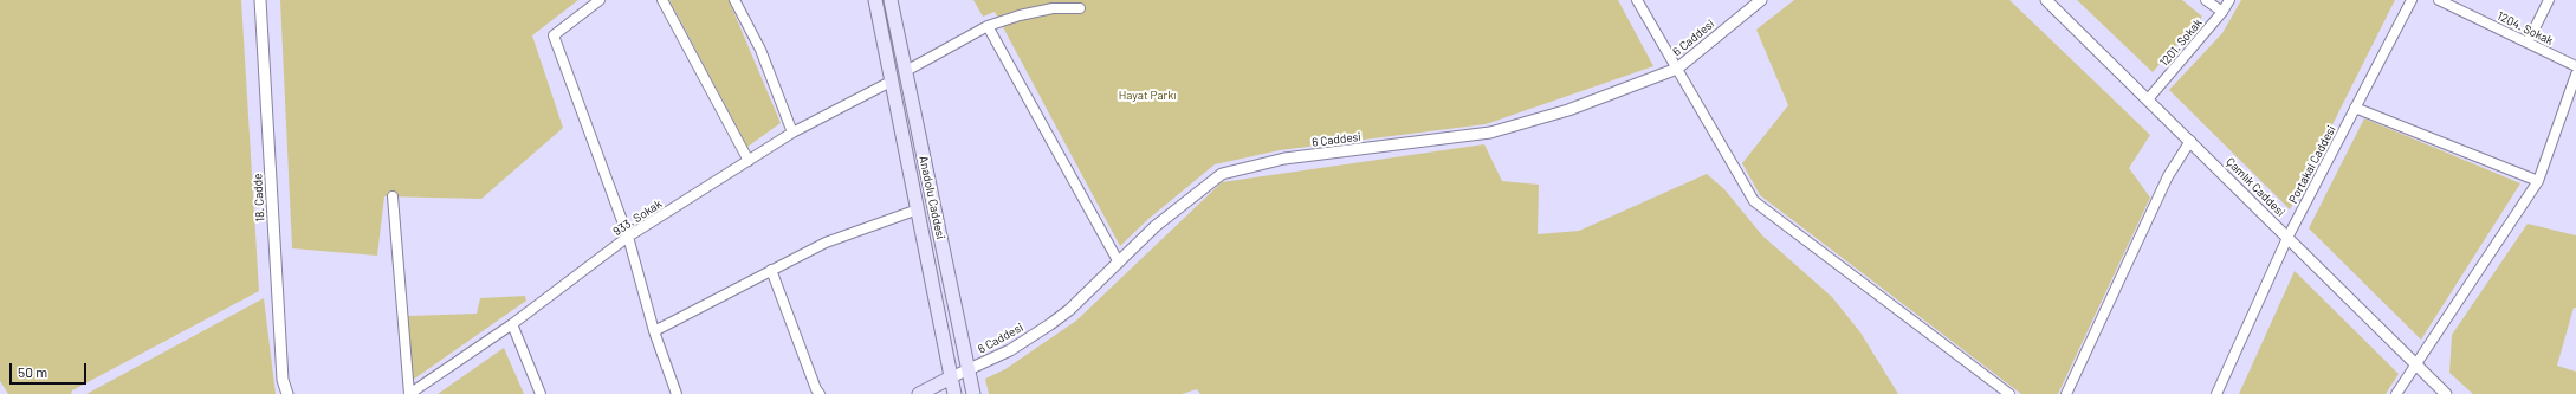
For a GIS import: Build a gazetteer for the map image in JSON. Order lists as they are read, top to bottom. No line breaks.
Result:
{"streets":{"main road":["Anadolu Caddesi"],"street":["1204. Sokak","6 Caddesi","1201. Sokak","Portakal Caddesi","Çamlık Caddesi","18. Cadde","933. Sokak"]},"crossings":[["6 Caddesi","Anadolu Caddesi"],["1201. Sokak","Çamlık Caddesi"],["Portakal Caddesi","Çamlık Caddesi"],["Anadolu Caddesi","933. Sokak"]],"parks":["Hayat Parkı"],"scale_bar":"50 m"}
